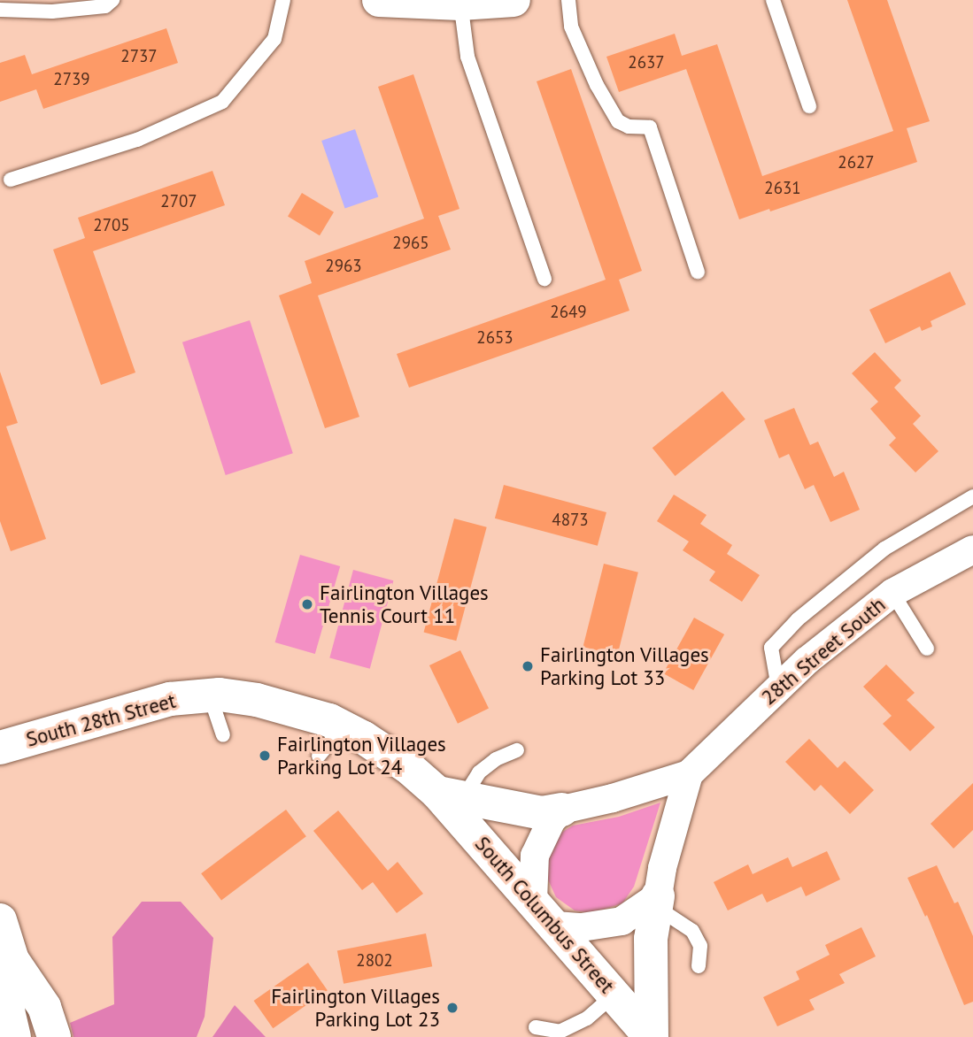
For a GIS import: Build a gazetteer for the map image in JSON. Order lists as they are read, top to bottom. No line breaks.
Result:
{"streets":{"street":["28th Street South","South 28th Street","South Columbus Street"]},"crossings":[["South 28th Street","South Columbus Street"]],"places":["Fairlington Villages Tennis Court 11","Fairlington Villages Parking Lot 33","Fairlington Villages Parking Lot 24","Fairlington Villages Parking Lot 23"],"house_numbers":["2737","2637","2739","2627","2631","2707","2705","2965","2963","2649","2653","4873","2802"]}
